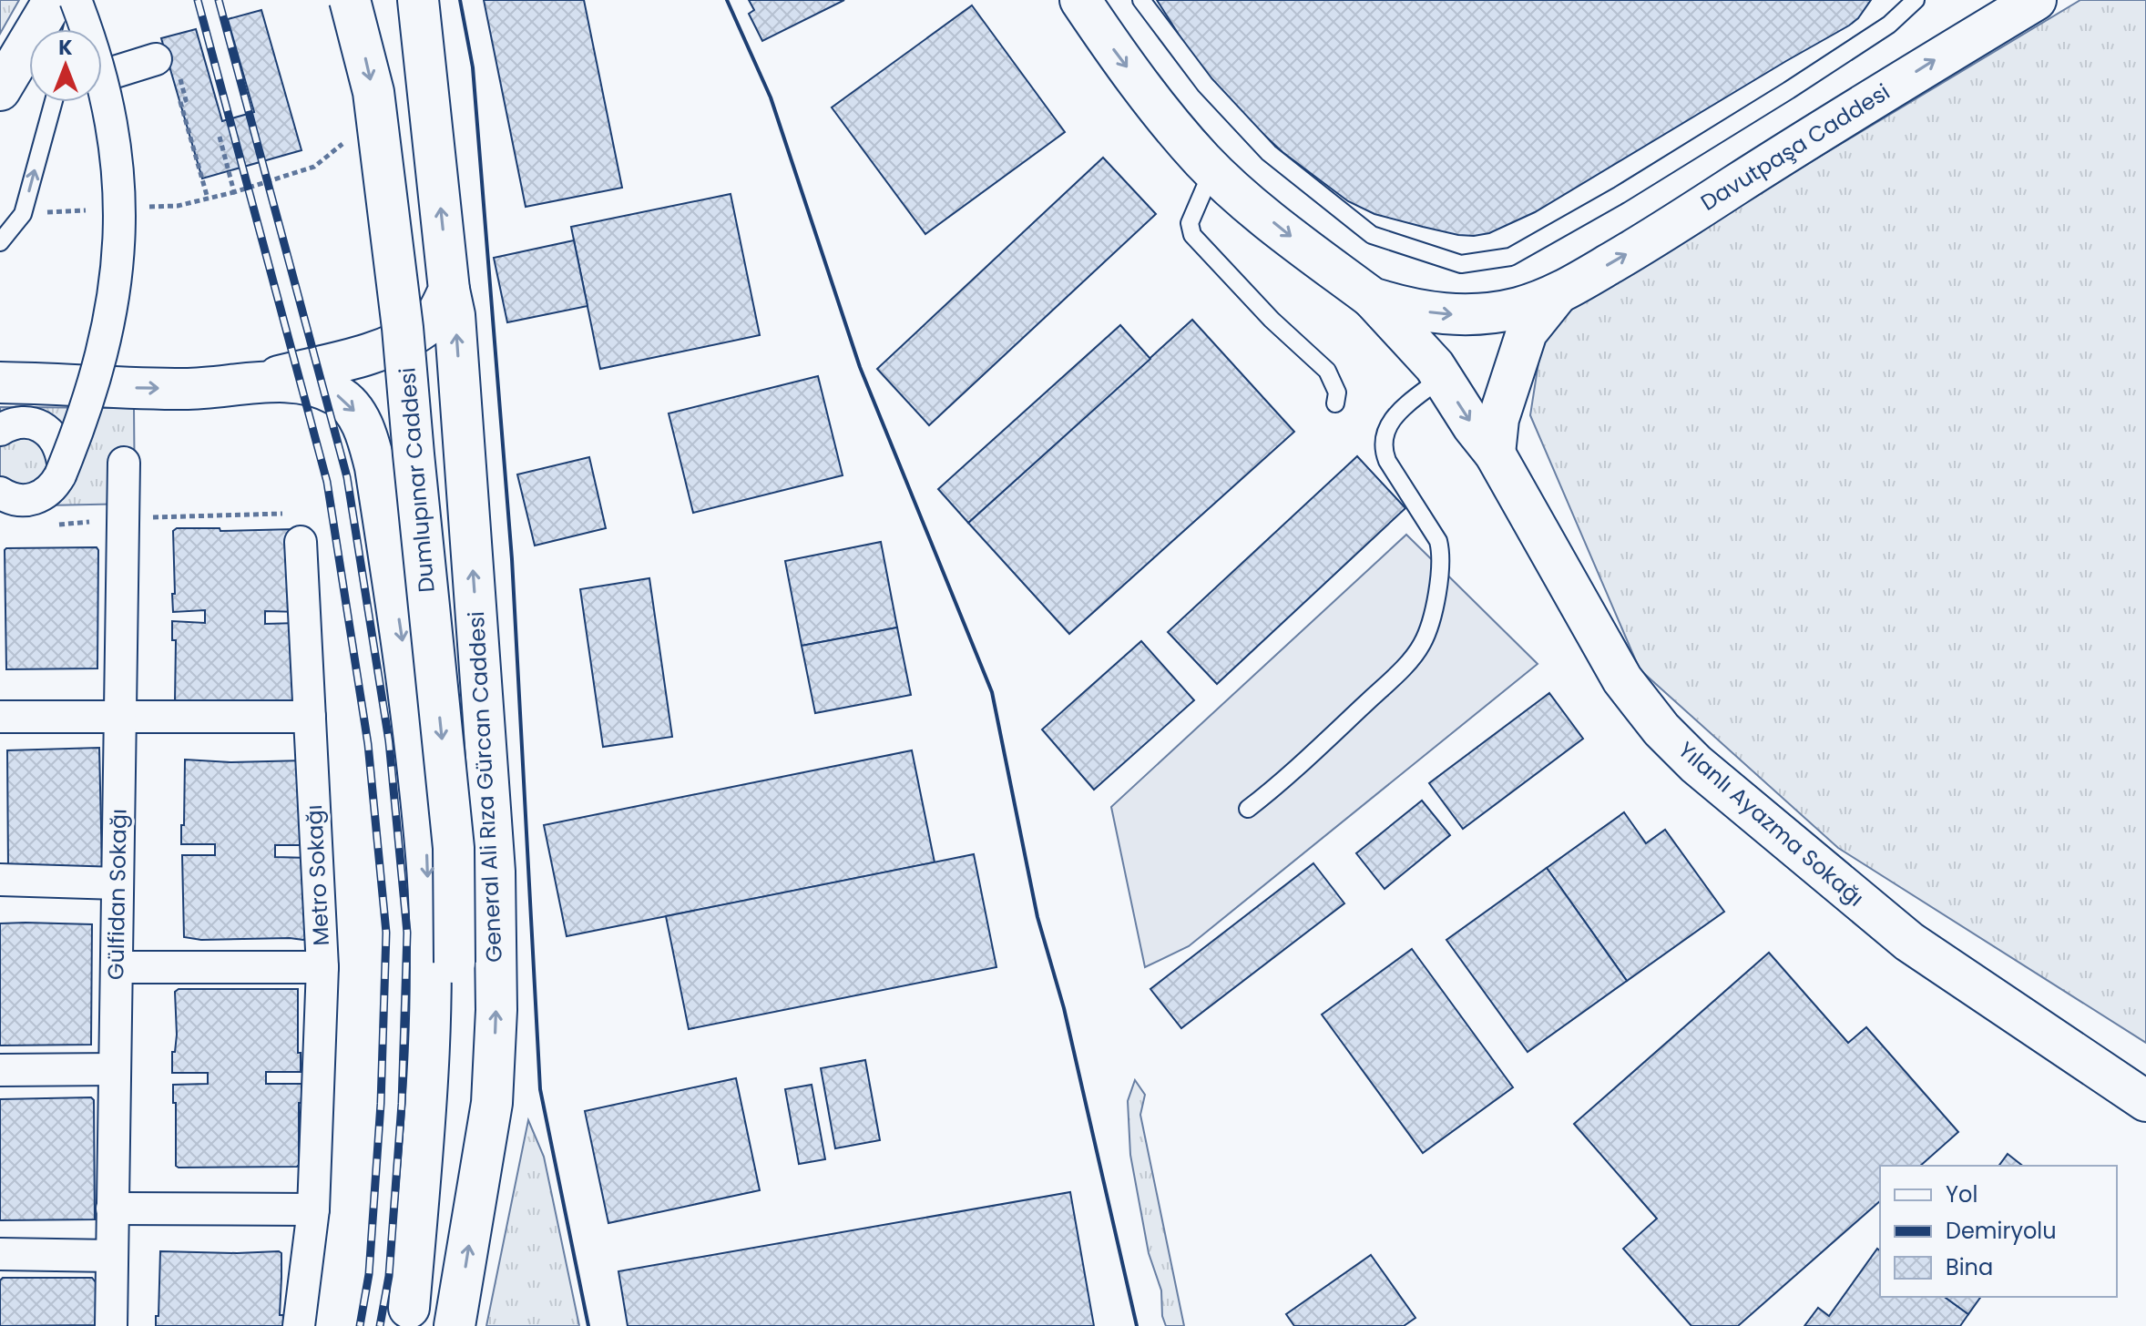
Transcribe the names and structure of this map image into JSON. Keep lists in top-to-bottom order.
{
  "streets": {
    "main road": [
      "Davutpaşa Caddesi",
      "Dumlupınar Caddesi",
      "General Ali Rıza Gürcan Caddesi",
      "Yılanlı Ayazma Sokağı"
    ],
    "street": ["Metro Sokağı", "Gülfidan Sokağı"]
  },
  "crossings": [
    ["Dumlupınar Caddesi", "General Ali Rıza Gürcan Caddesi"]
  ],
  "one_way": ["Davutpaşa Caddesi"],
  "legend": ["Yol", "Demiryolu", "Bina"],
  "north": "top"
}
